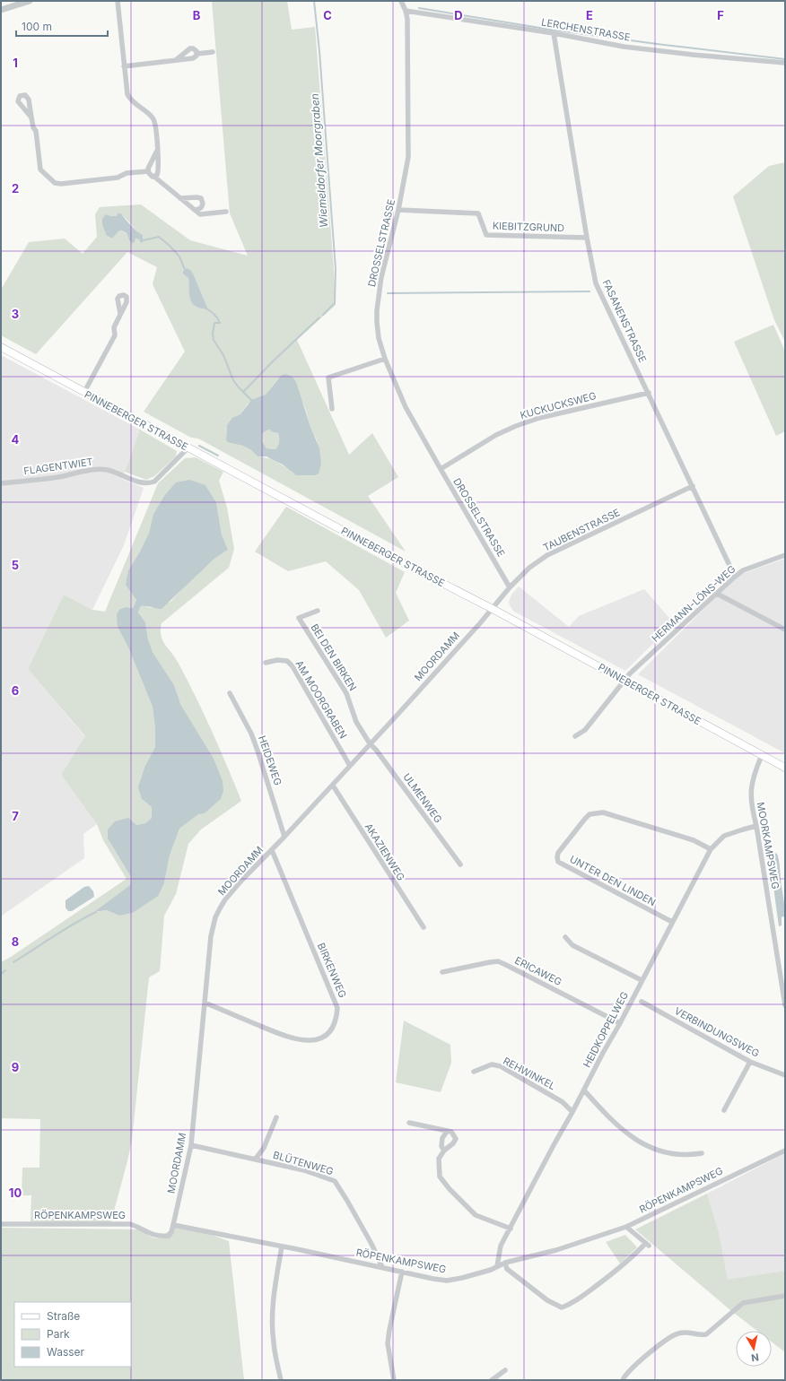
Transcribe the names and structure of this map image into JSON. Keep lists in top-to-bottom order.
{
  "streets": {
    "main road": ["PINNEBERGER STRASSE"],
    "street": [
      "LERCHENSTRASSE",
      "KIEBITZGRUND",
      "DROSSELSTRASSE",
      "FASANENSTRASSE",
      "KUCKUCKSWEG",
      "FLAGENTWIET",
      "TAUBENSTRASSE",
      "HERMANN-LÖNS-WEG",
      "MOORDAMM",
      "BEI DEN BIRKEN",
      "AM MOORGRABEN",
      "HEIDEWEG",
      "ULMENWEG",
      "MOORKAMPSWEG",
      "AKAZIENWEG",
      "UNTER DEN LINDEN",
      "BIRKENWEG",
      "ERICAWEG",
      "HEIDKOPPELWEG",
      "VERBINDUNGSWEG",
      "REHWINKEL",
      "BLÜTENWEG",
      "RÖPENKAMPSWEG"
    ]
  },
  "crossings": [
    ["LERCHENSTRASSE", "DROSSELSTRASSE"],
    ["LERCHENSTRASSE", "FASANENSTRASSE"],
    ["KIEBITZGRUND", "DROSSELSTRASSE"],
    ["KIEBITZGRUND", "FASANENSTRASSE"],
    ["DROSSELSTRASSE", "KUCKUCKSWEG"],
    ["DROSSELSTRASSE", "TAUBENSTRASSE"],
    ["FASANENSTRASSE", "KUCKUCKSWEG"],
    ["FASANENSTRASSE", "TAUBENSTRASSE"],
    ["FASANENSTRASSE", "HERMANN-LÖNS-WEG"],
    ["PINNEBERGER STRASSE", "FLAGENTWIET"],
    ["PINNEBERGER STRASSE", "TAUBENSTRASSE"],
    ["PINNEBERGER STRASSE", "HERMANN-LÖNS-WEG"],
    ["PINNEBERGER STRASSE", "MOORDAMM"],
    ["PINNEBERGER STRASSE", "MOORKAMPSWEG"],
    ["TAUBENSTRASSE", "MOORDAMM"],
    ["MOORDAMM", "BEI DEN BIRKEN"],
    ["MOORDAMM", "AM MOORGRABEN"],
    ["MOORDAMM", "HEIDEWEG"],
    ["MOORDAMM", "ULMENWEG"],
    ["MOORDAMM", "AKAZIENWEG"],
    ["MOORDAMM", "BIRKENWEG"],
    ["MOORDAMM", "BLÜTENWEG"],
    ["MOORDAMM", "RÖPENKAMPSWEG"],
    ["BEI DEN BIRKEN", "ULMENWEG"],
    ["MOORKAMPSWEG", "HEIDKOPPELWEG"],
    ["UNTER DEN LINDEN", "HEIDKOPPELWEG"],
    ["ERICAWEG", "HEIDKOPPELWEG"],
    ["HEIDKOPPELWEG", "REHWINKEL"],
    ["HEIDKOPPELWEG", "RÖPENKAMPSWEG"],
    ["BLÜTENWEG", "RÖPENKAMPSWEG"]
  ],
  "water": ["Wiemeldorfer Moorgraben"],
  "legend": ["Straße", "Park", "Wasser"],
  "scale_bar": "100 m",
  "north": "bottom",
  "grid": {
    "columns": [
      "B",
      "C",
      "D",
      "E",
      "F"
    ],
    "rows": [
      "1",
      "2",
      "3",
      "4",
      "5",
      "6",
      "7",
      "8",
      "9",
      "10"
    ]
  }
}
